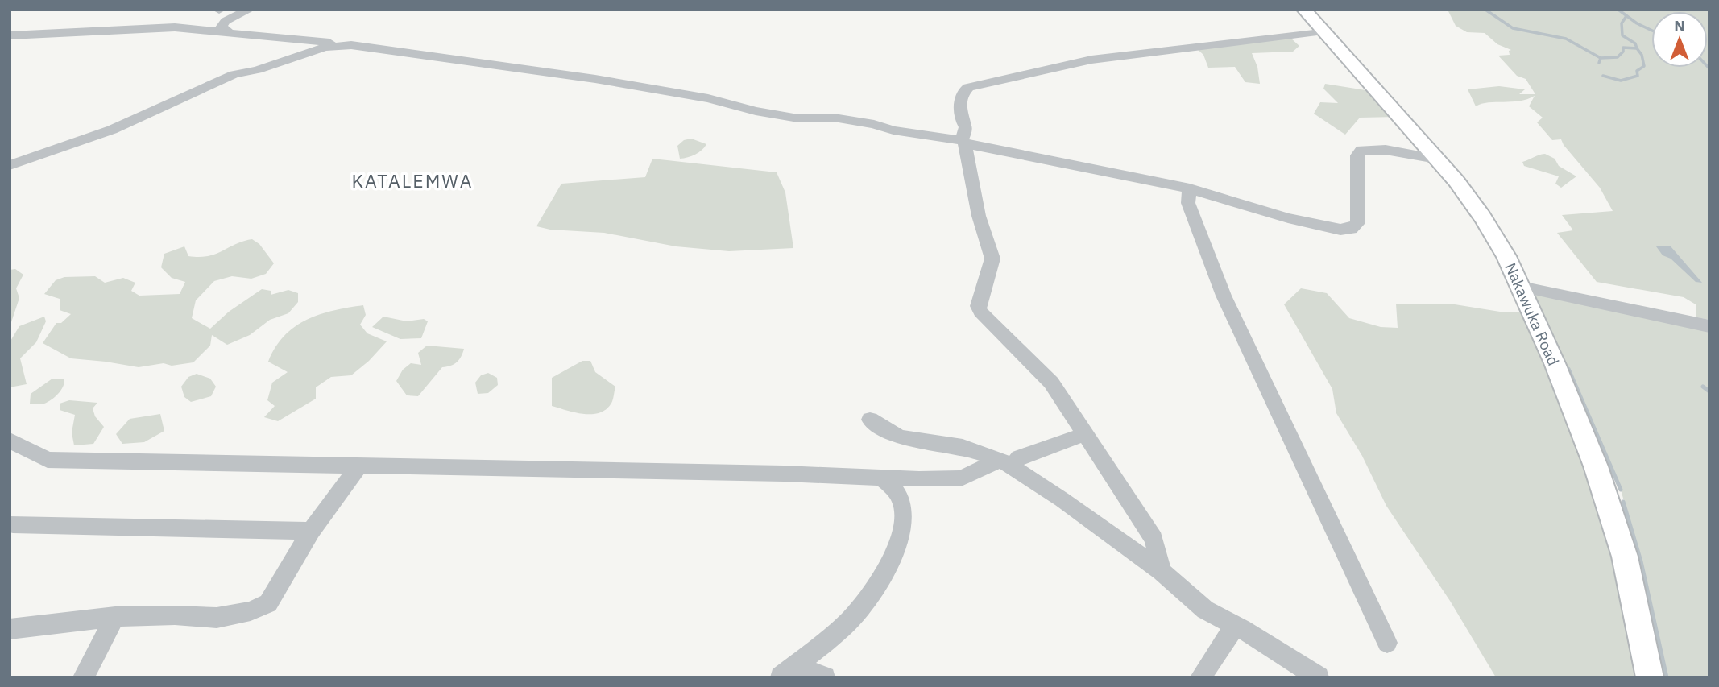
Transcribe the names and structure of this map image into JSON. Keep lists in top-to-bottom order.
{
  "streets": {
    "main road": ["Nakawuka Road"]
  },
  "districts": ["KATALEMWA"],
  "north": "top"
}
